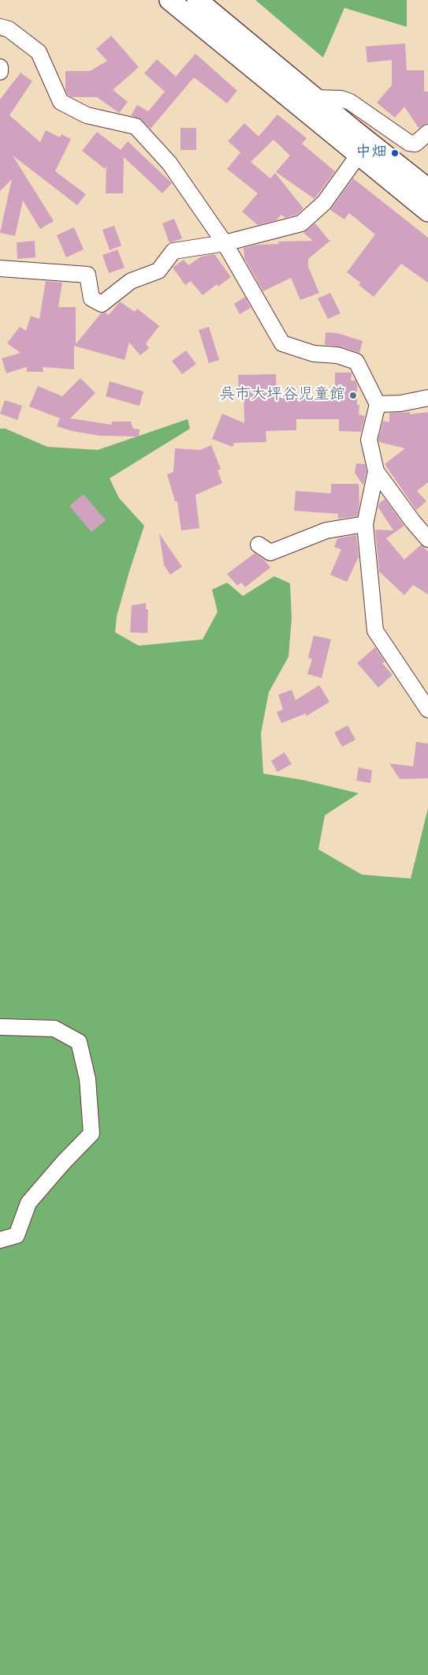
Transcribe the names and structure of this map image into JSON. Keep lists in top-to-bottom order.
{
  "places": ["中畑", "呉市大坪谷児童館"]
}
